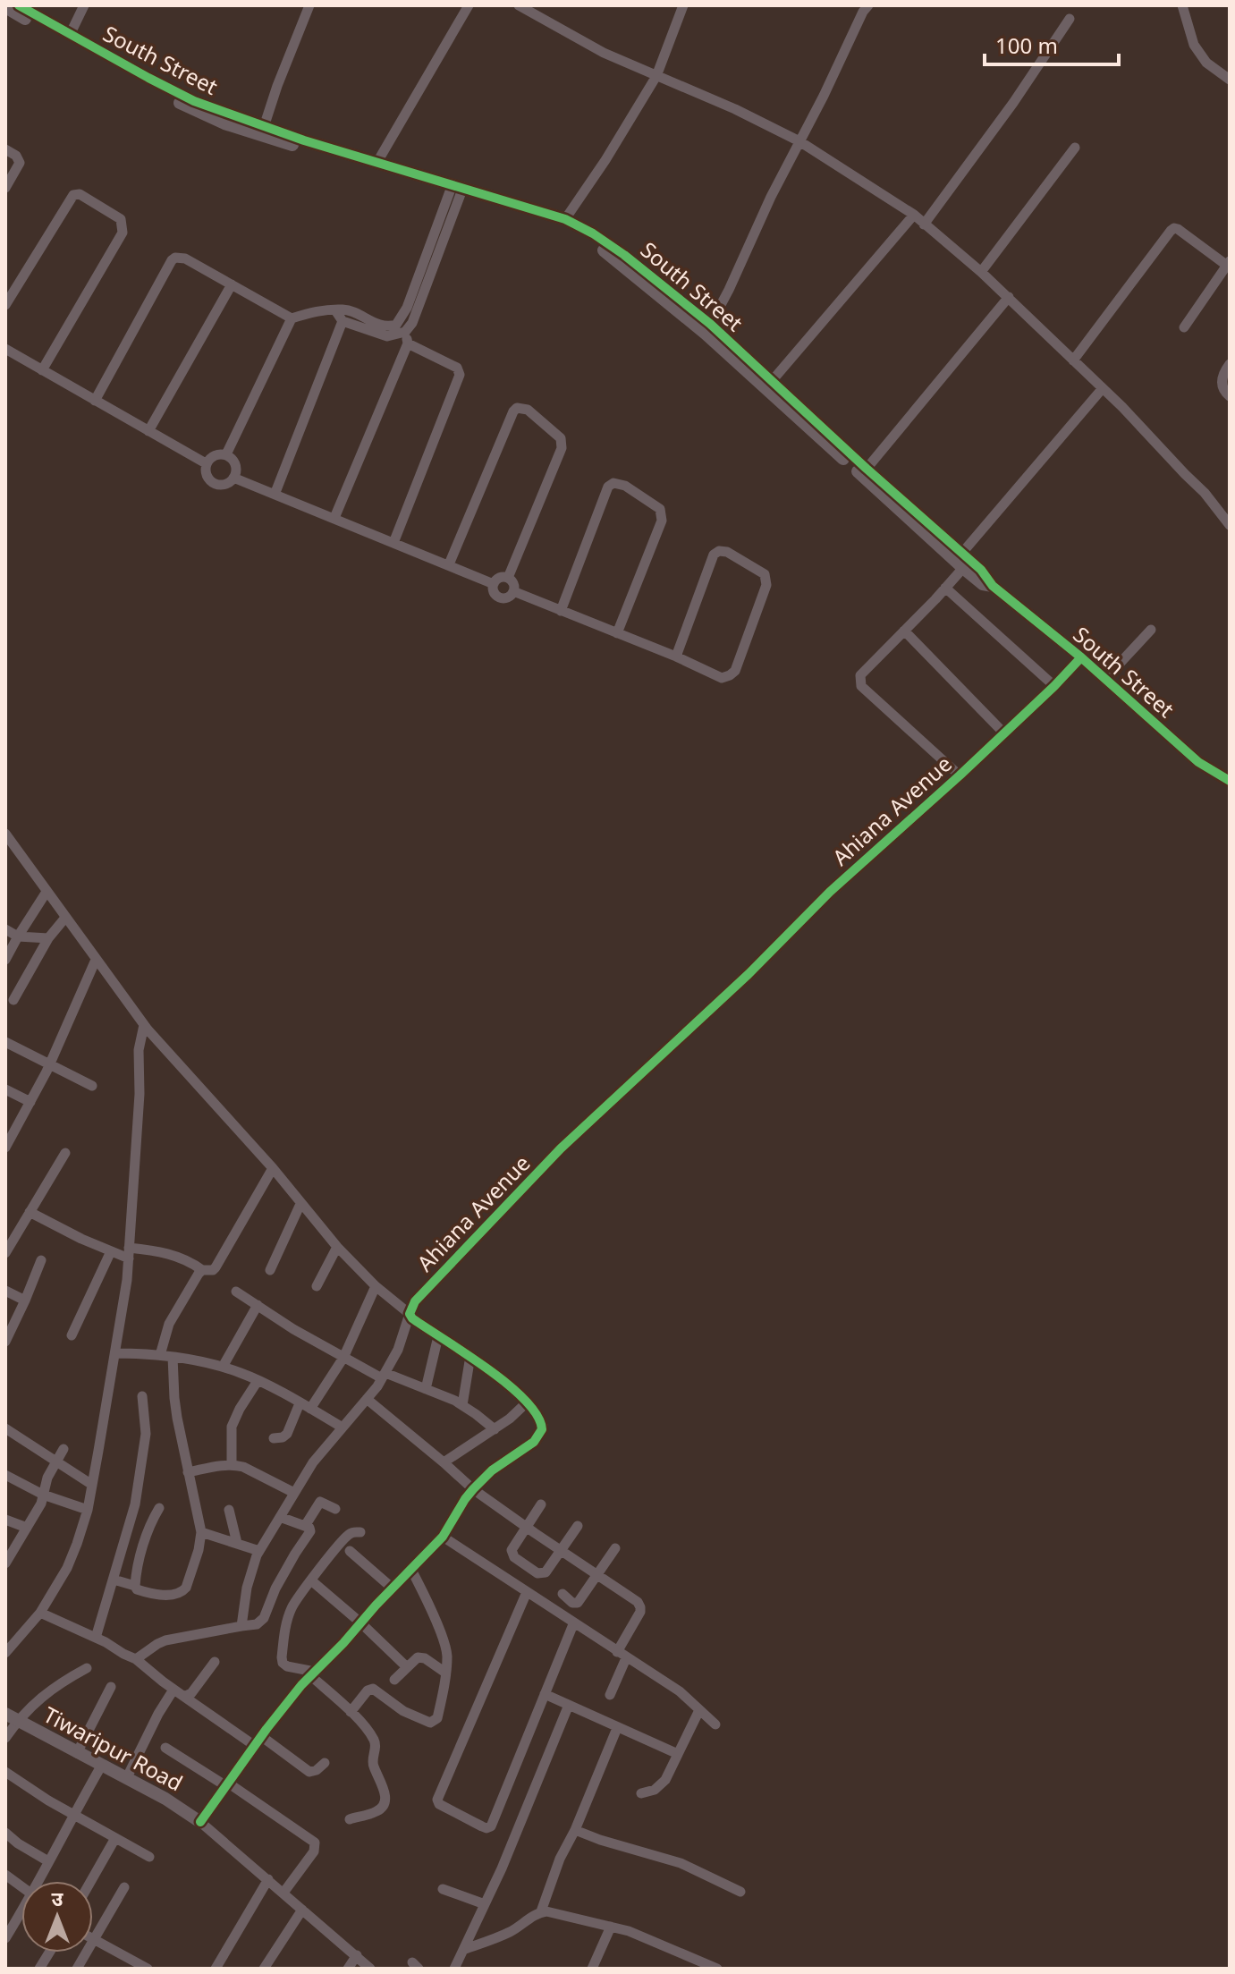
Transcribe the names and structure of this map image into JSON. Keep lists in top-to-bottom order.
{
  "streets": {
    "street": ["South Street", "Ahiana Avenue", "Tiwaripur Road"]
  },
  "crossings": [
    ["South Street", "Ahiana Avenue"]
  ],
  "scale_bar": "100 m",
  "north": "top"
}
